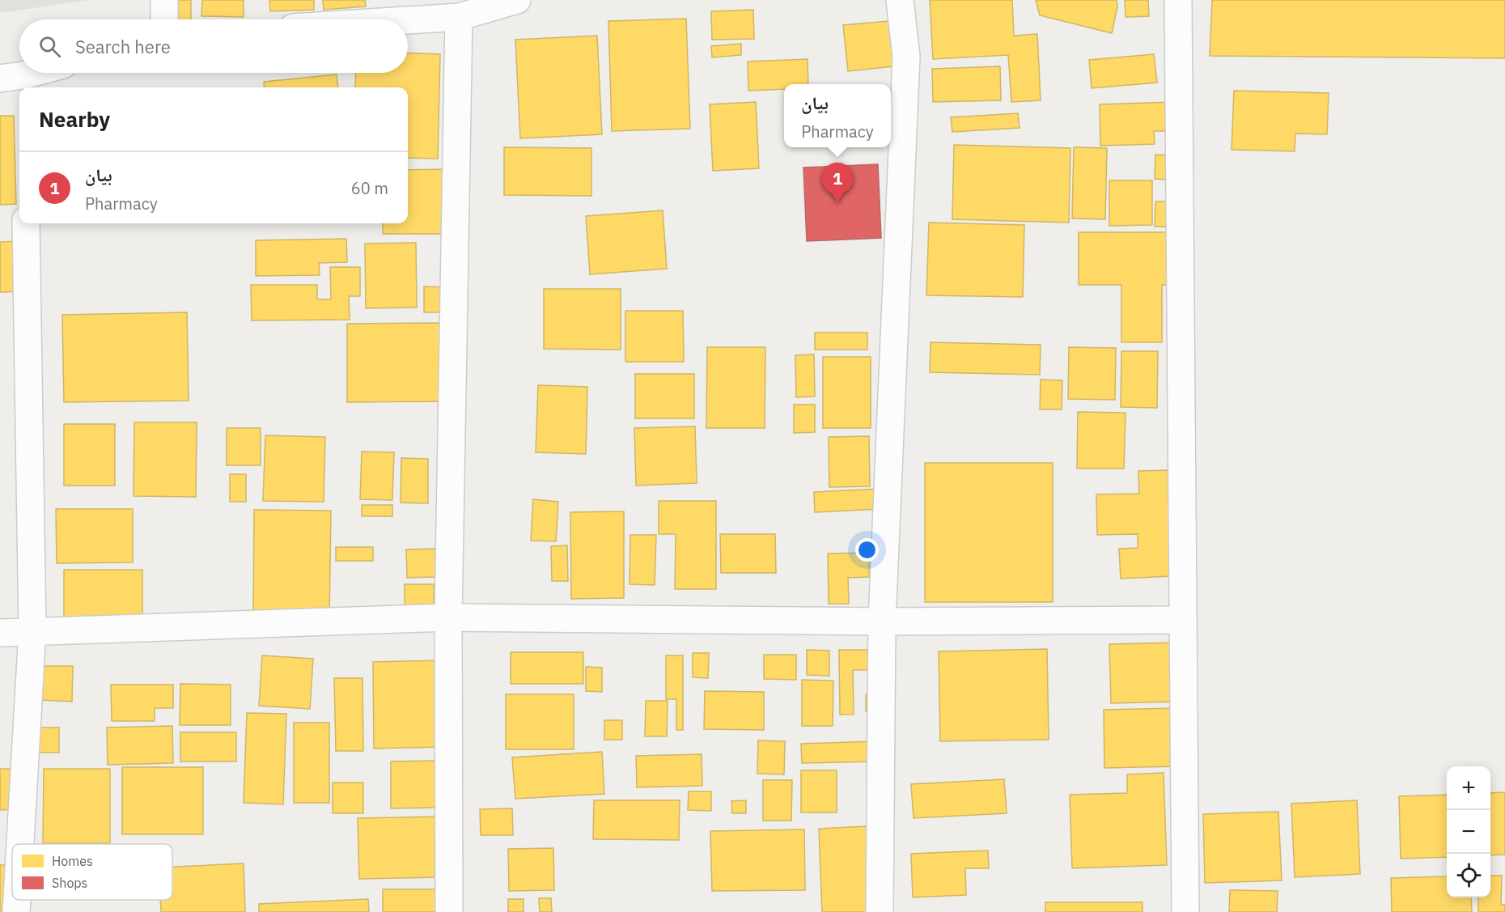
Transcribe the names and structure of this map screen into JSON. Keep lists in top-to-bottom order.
{
  "legend": ["Homes", "Shops"],
  "page": {
    "search": "Search here",
    "popup": ["بيان", "Pharmacy"],
    "heading": "Nearby",
    "list": [
      {
        "mark": "1",
        "name": "بيان",
        "note": "Pharmacy",
        "value": "60 m"
      }
    ],
    "pins": "1",
    "map_buttons": ["+", "−"]
  }
}
